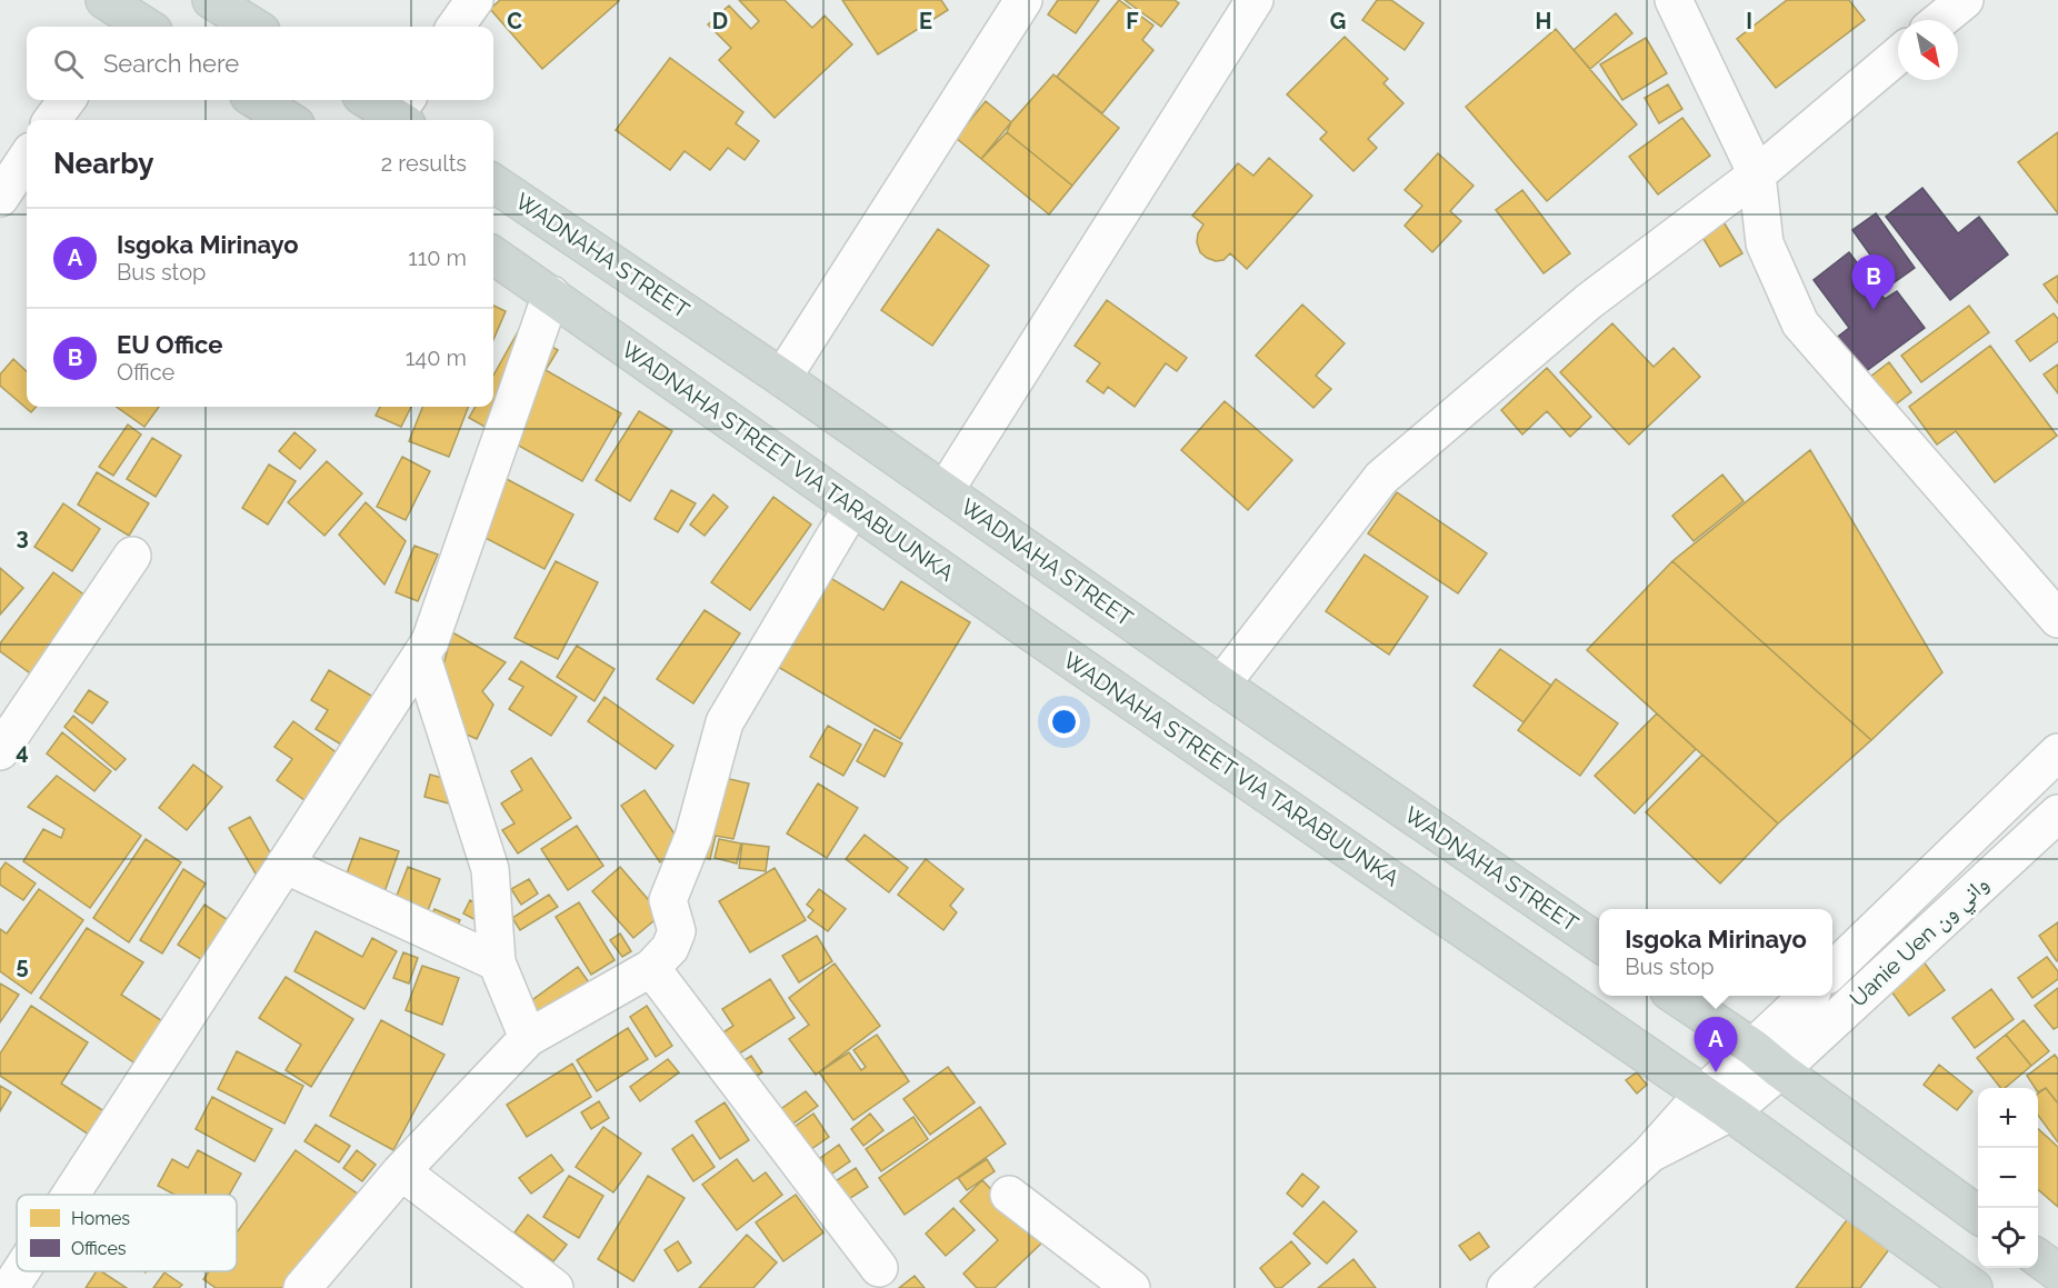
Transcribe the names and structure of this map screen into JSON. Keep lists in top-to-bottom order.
{
  "streets": {
    "main road": ["WADNAHA STREET", "WADNAHA STREET VIA TARABUUNKA"],
    "street": ["Uanie Uen واني ون"]
  },
  "legend": ["Homes", "Offices"],
  "north": "bottom right",
  "page": {
    "search": "Search here",
    "heading": ["Nearby", "2 results"],
    "list": [
      {
        "mark": "A",
        "name": "Isgoka Mirinayo",
        "note": "Bus stop",
        "value": "110 m"
      },
      {
        "mark": "B",
        "name": "EU Office",
        "note": "Office",
        "value": "140 m"
      }
    ],
    "pins": ["B", "A"],
    "popup": ["Isgoka Mirinayo", "Bus stop"],
    "map_buttons": ["+", "−"]
  },
  "grid": {
    "columns": [
      "C",
      "D",
      "E",
      "F",
      "G",
      "H",
      "I"
    ],
    "rows": ["3", "4", "5"]
  }
}
